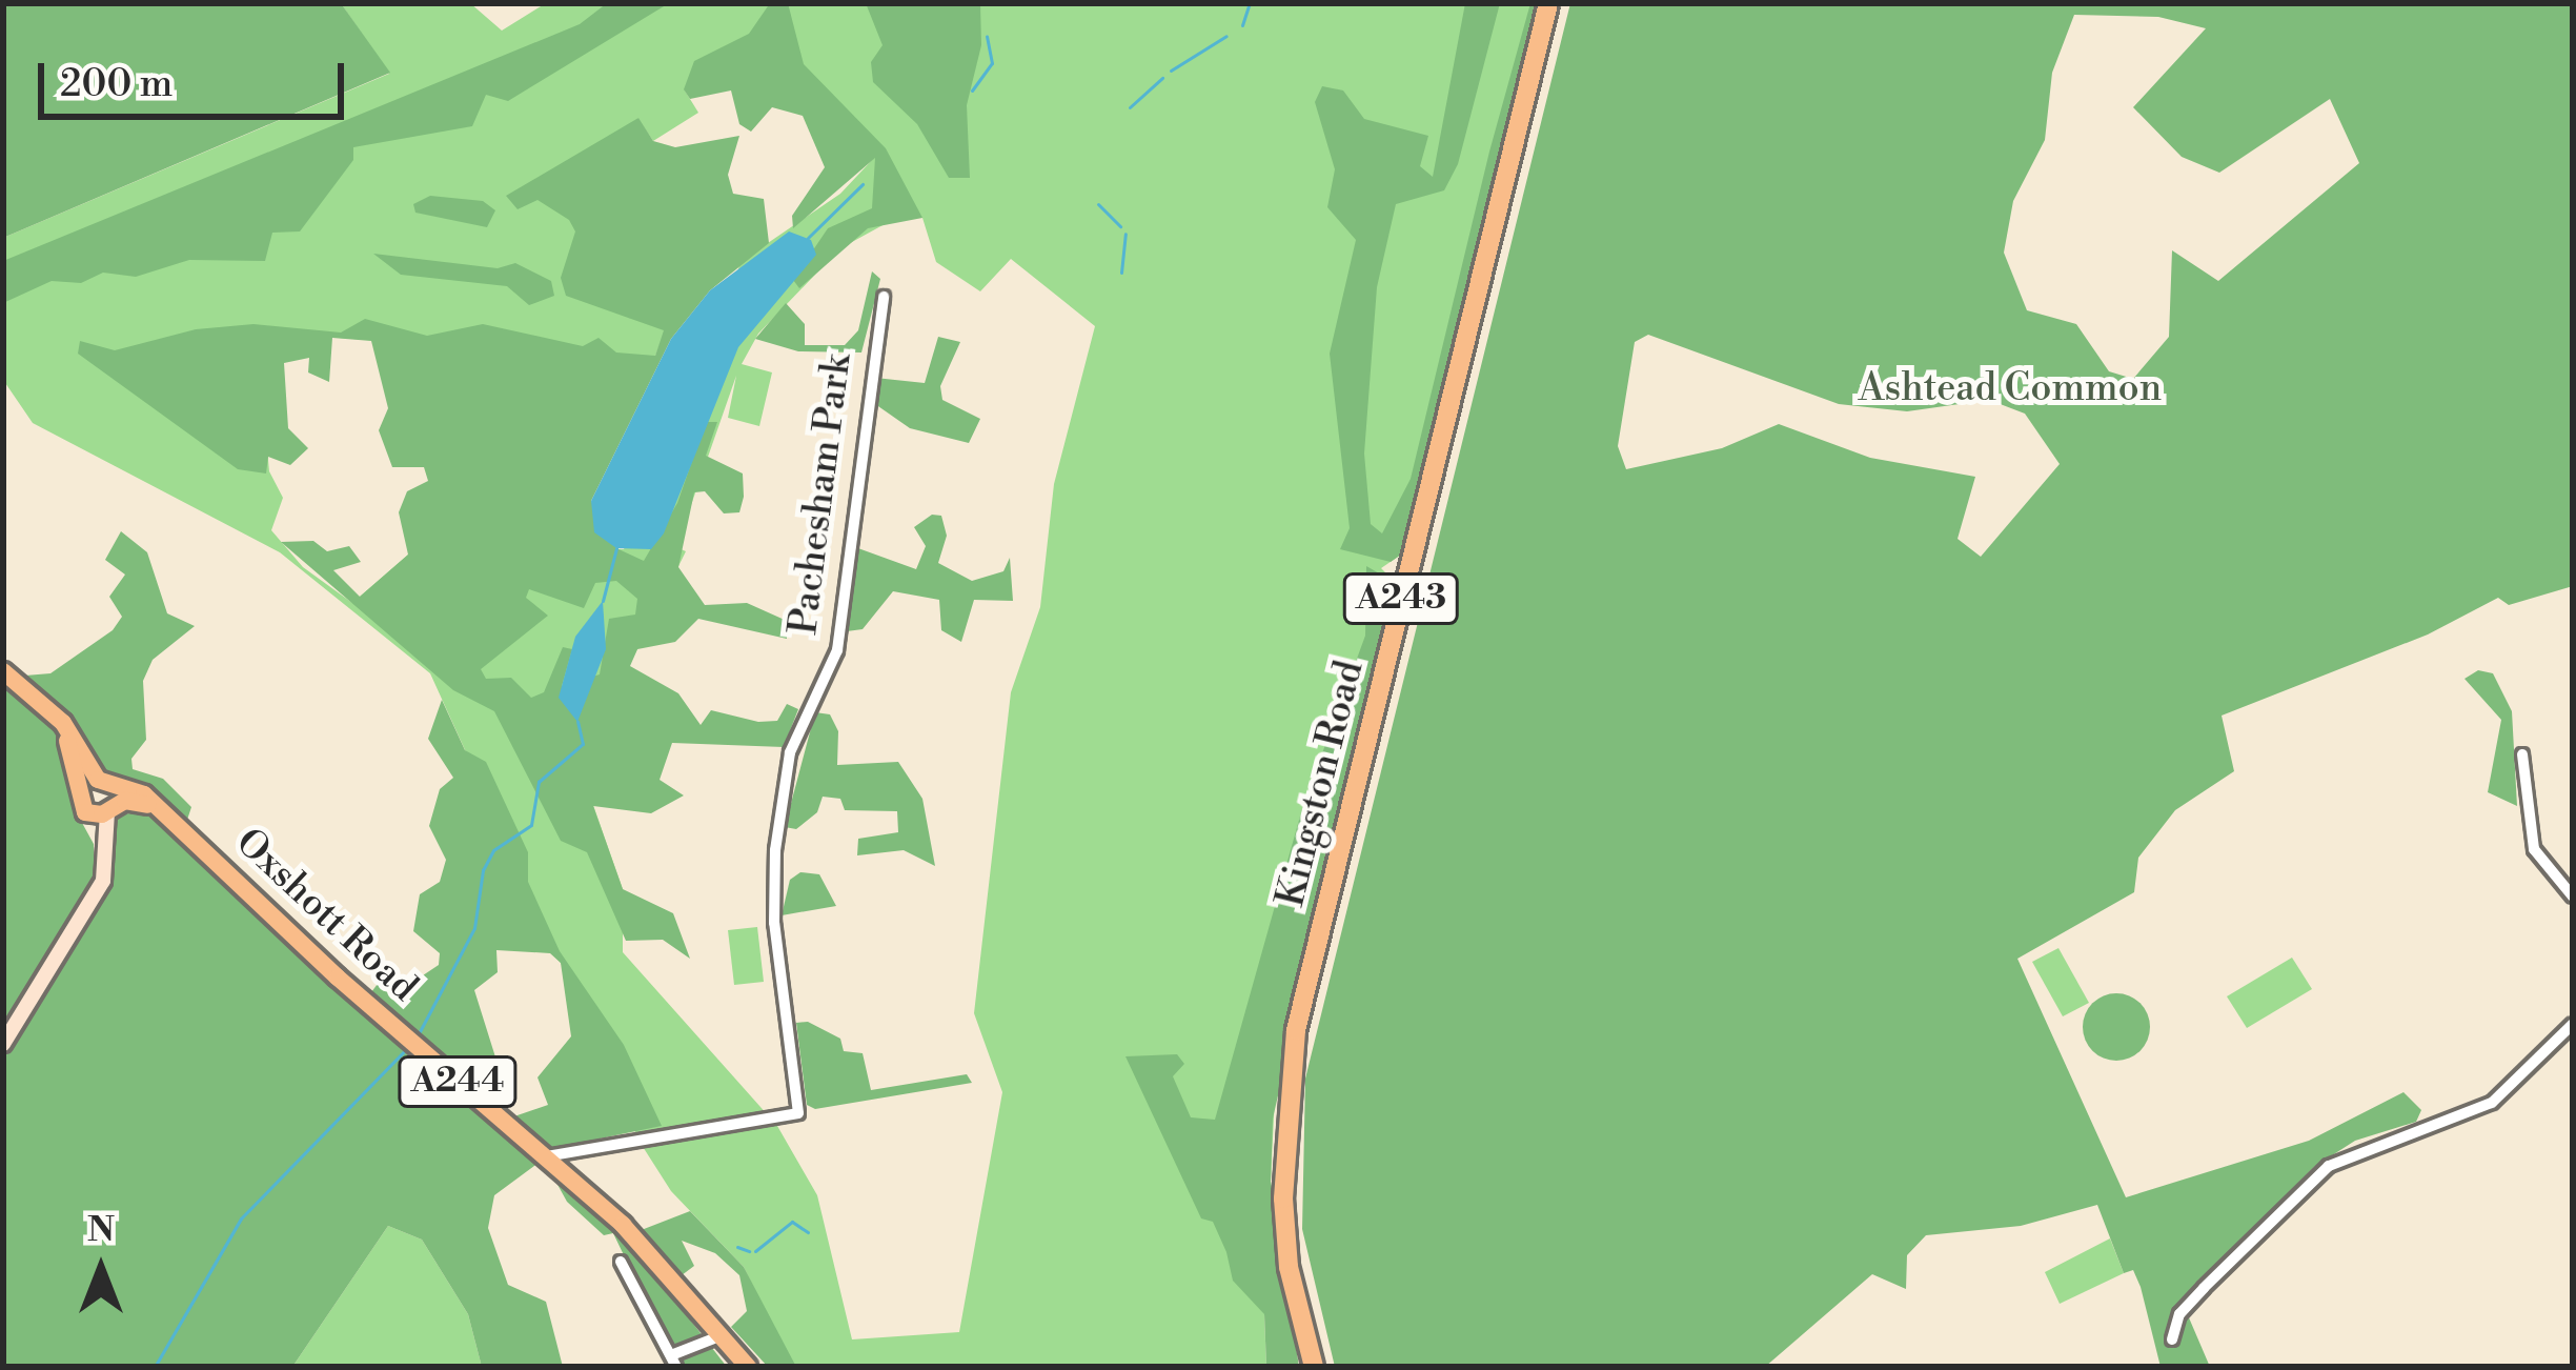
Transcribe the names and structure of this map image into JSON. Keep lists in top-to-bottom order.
{
  "streets": {
    "highway": ["A243", "Kingston Road"],
    "main road": ["Oxshott Road", "A244"],
    "street": ["Pachesham Park"]
  },
  "crossings": [
    ["Pachesham Park", "Oxshott Road"]
  ],
  "parks": ["Ashtead Common"],
  "scale_bar": "200 m",
  "north": "top"
}
